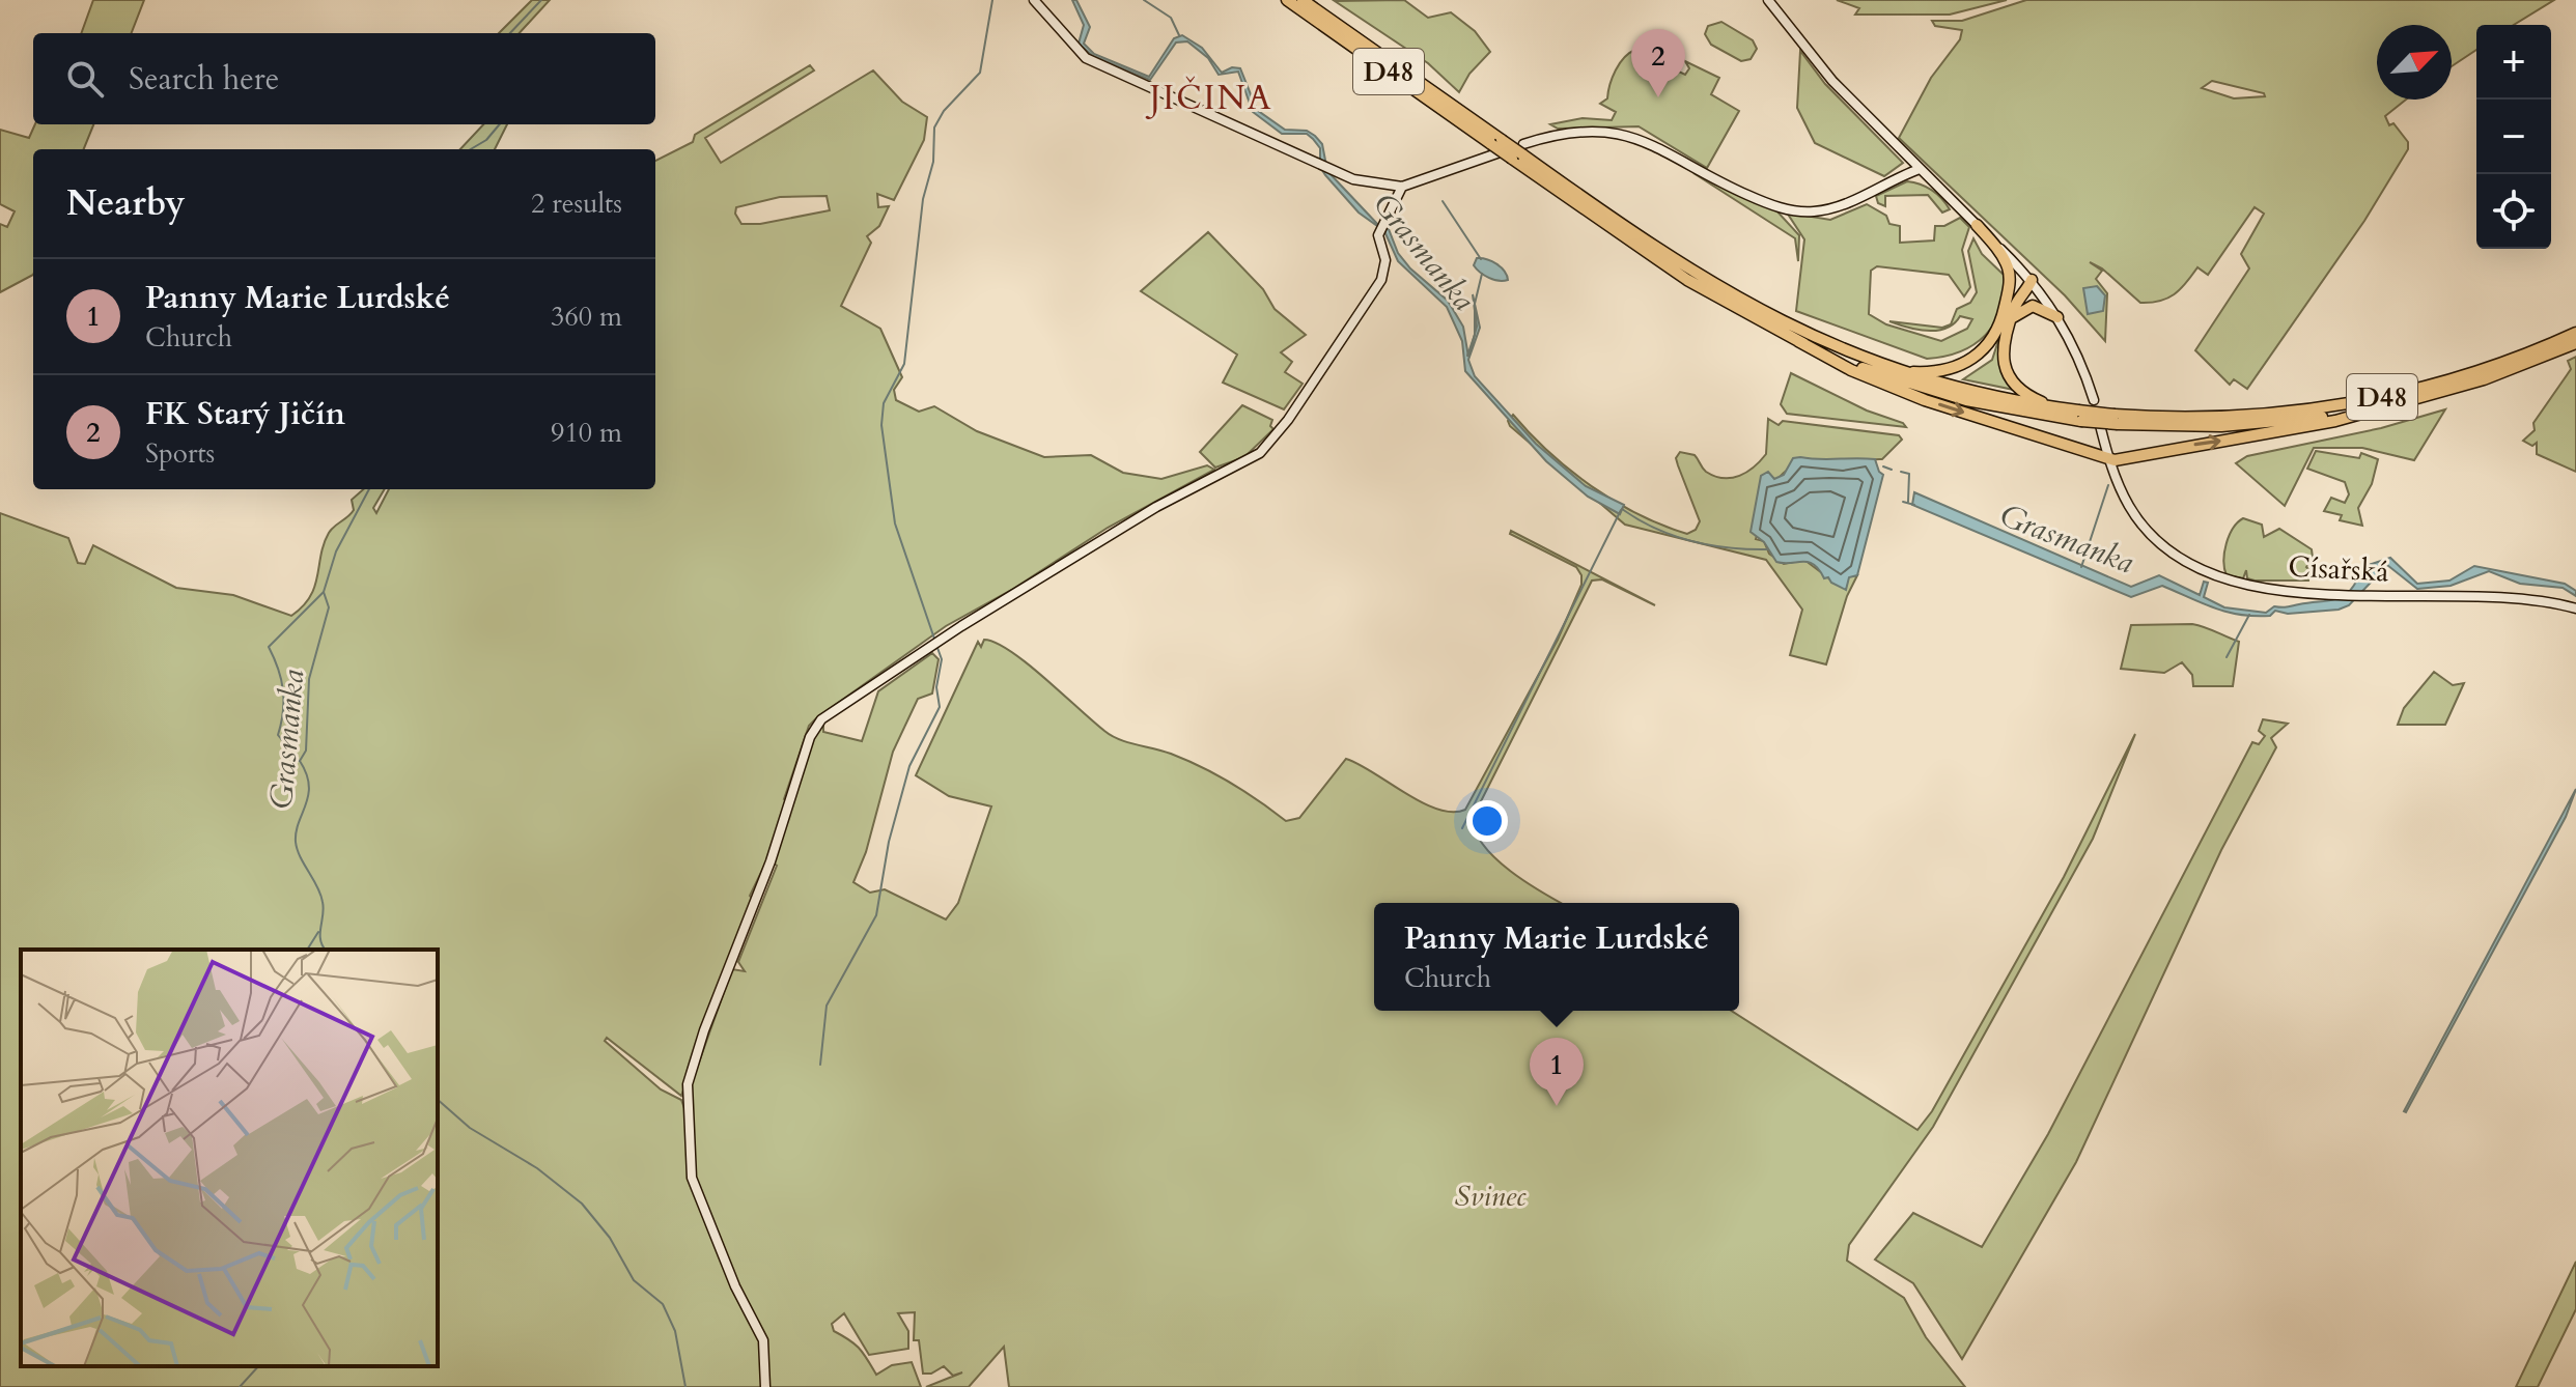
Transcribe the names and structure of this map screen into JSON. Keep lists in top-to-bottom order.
{
  "streets": {
    "highway": ["D48"],
    "street": ["Císařská"]
  },
  "districts": ["JIČINA"],
  "water": ["Grasmanka"],
  "parks": ["Svinec"],
  "north": "top right",
  "page": {
    "map_buttons": ["+", "−"],
    "pins": ["2", "1"],
    "search": "Search here",
    "heading": ["Nearby", "2 results"],
    "list": [
      {
        "mark": "1",
        "name": "Panny Marie Lurdské",
        "note": "Church",
        "value": "360 m"
      },
      {
        "mark": "2",
        "name": "FK Starý Jičín",
        "note": "Sports",
        "value": "910 m"
      }
    ],
    "popup": ["Panny Marie Lurdské", "Church"]
  }
}
